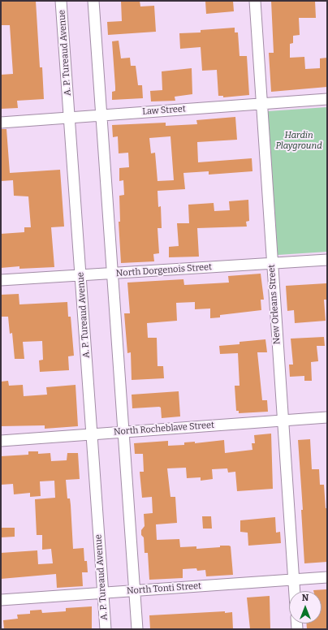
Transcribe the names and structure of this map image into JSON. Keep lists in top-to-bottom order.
{
  "streets": {
    "street": [
      "A. P. Tureaud Avenue",
      "Law Street",
      "North Dorgenois Street",
      "New Orleans Street",
      "North Rocheblave Street",
      "North Tonti Street"
    ]
  },
  "crossings": [
    ["A. P. Tureaud Avenue", "Law Street"],
    ["A. P. Tureaud Avenue", "North Dorgenois Street"],
    ["A. P. Tureaud Avenue", "North Rocheblave Street"],
    ["A. P. Tureaud Avenue", "North Tonti Street"],
    ["Law Street", "New Orleans Street"],
    ["North Dorgenois Street", "New Orleans Street"],
    ["New Orleans Street", "North Rocheblave Street"],
    ["New Orleans Street", "North Tonti Street"]
  ],
  "parks": ["Hardin Playground"],
  "north": "top"
}
